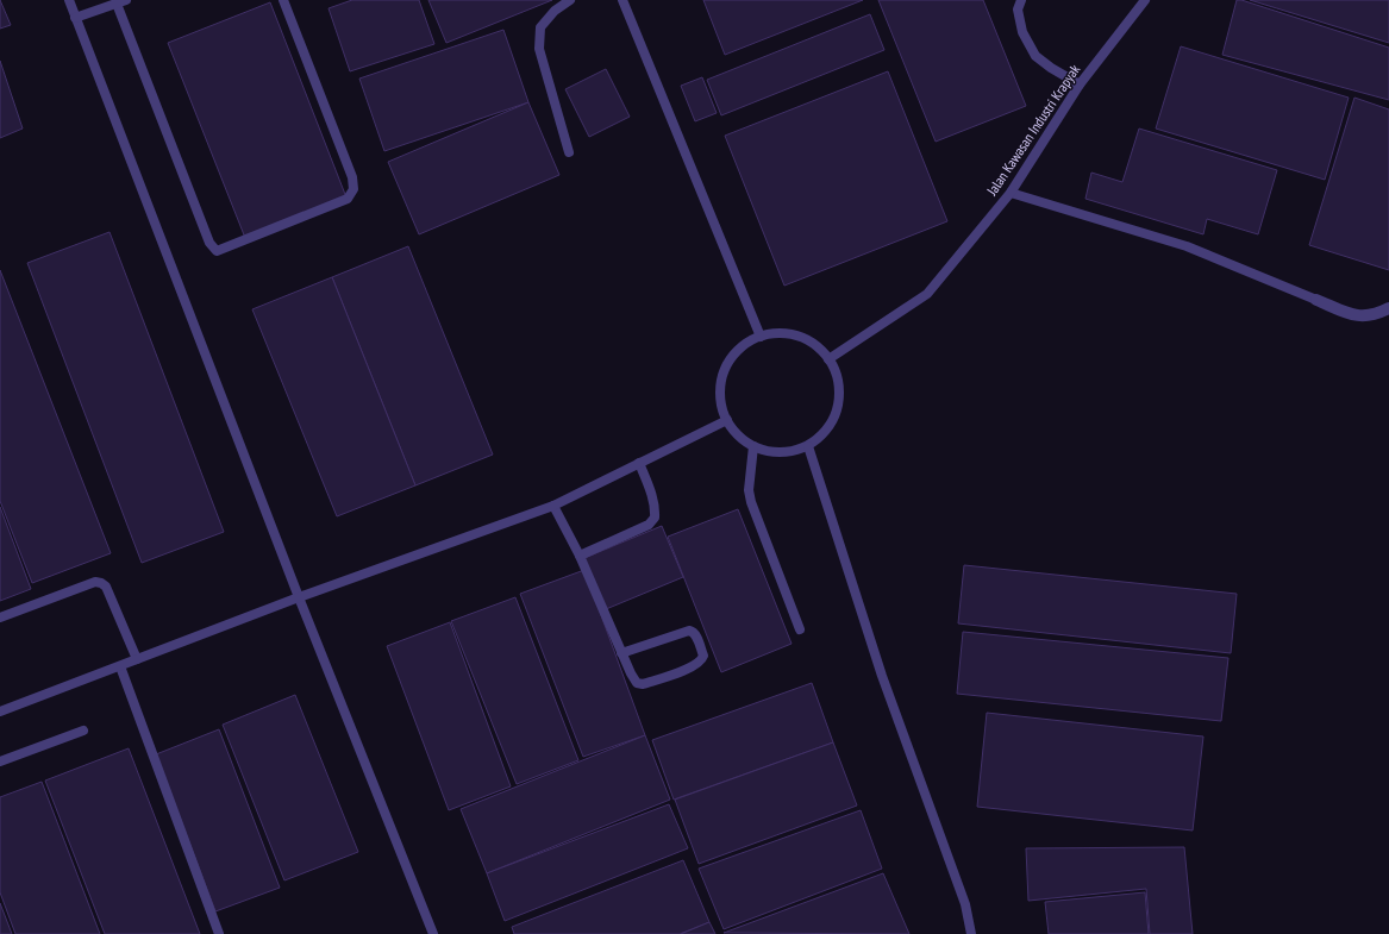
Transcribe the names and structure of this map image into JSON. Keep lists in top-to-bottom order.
{
  "streets": {
    "lane": ["Jalan Kawasan Industri Krapyak"]
  }
}
